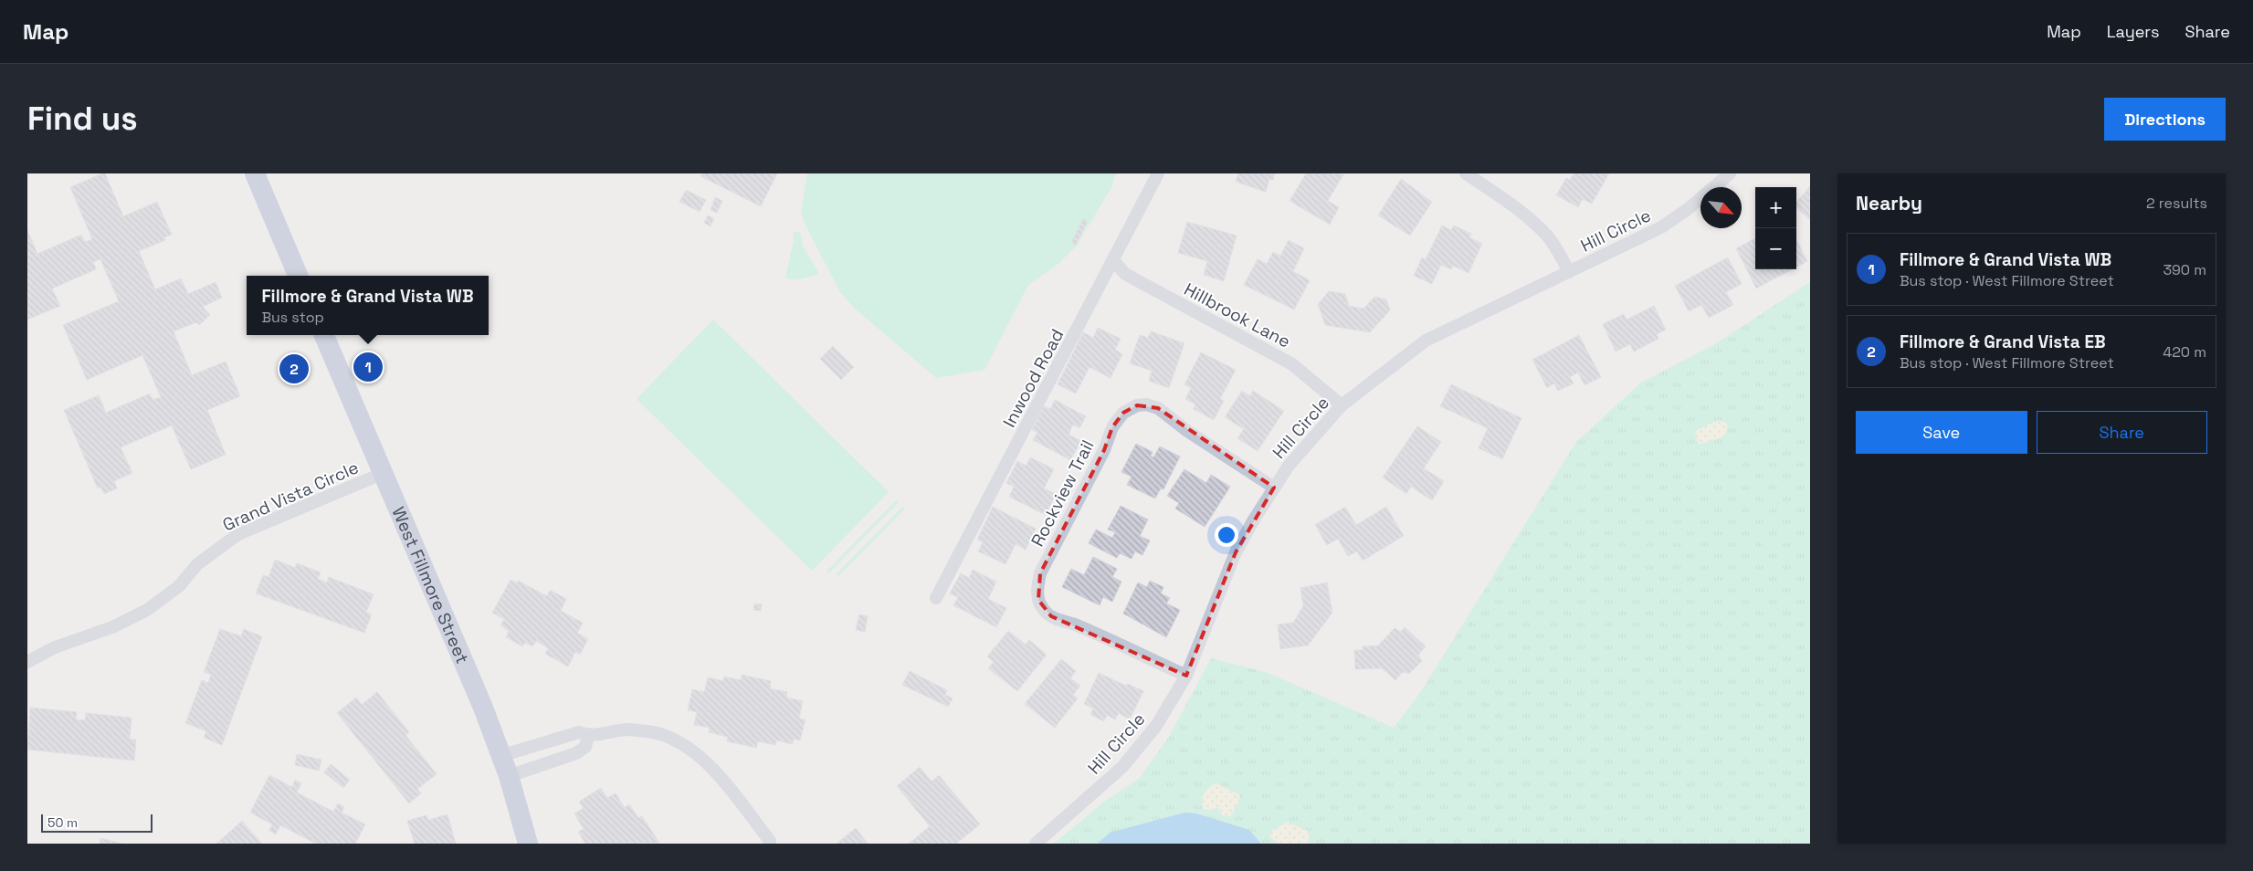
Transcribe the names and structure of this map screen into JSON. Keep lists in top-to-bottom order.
{
  "streets": {
    "main road": ["West Fillmore Street"],
    "street": [
      "Hill Circle",
      "Hillbrook Lane",
      "Inwood Road",
      "Rockview Trail",
      "Grand Vista Circle"
    ]
  },
  "crossings": [
    ["Hill Circle", "Hillbrook Lane"],
    ["Hill Circle", "Rockview Trail"],
    ["Hillbrook Lane", "Inwood Road"],
    ["Grand Vista Circle", "West Fillmore Street"]
  ],
  "scale_bar": "50 m",
  "north": "bottom right",
  "page": {
    "header": "Map",
    "nav": ["Map", "Layers", "Share"],
    "buttons": [
      "Directions",
      ["Save", "Share"]
    ],
    "title": "Find us",
    "heading": ["Nearby", "2 results"],
    "map_buttons": ["+", "−"],
    "list": [
      {
        "mark": "1",
        "name": "Fillmore & Grand Vista WB",
        "note": "Bus stop · West Fillmore Street",
        "value": "390 m"
      },
      {
        "mark": "2",
        "name": "Fillmore & Grand Vista EB",
        "note": "Bus stop · West Fillmore Street",
        "value": "420 m"
      }
    ],
    "popup": ["Fillmore & Grand Vista WB", "Bus stop"],
    "pins": ["1", "2"],
    "scale": "50 m"
  }
}
